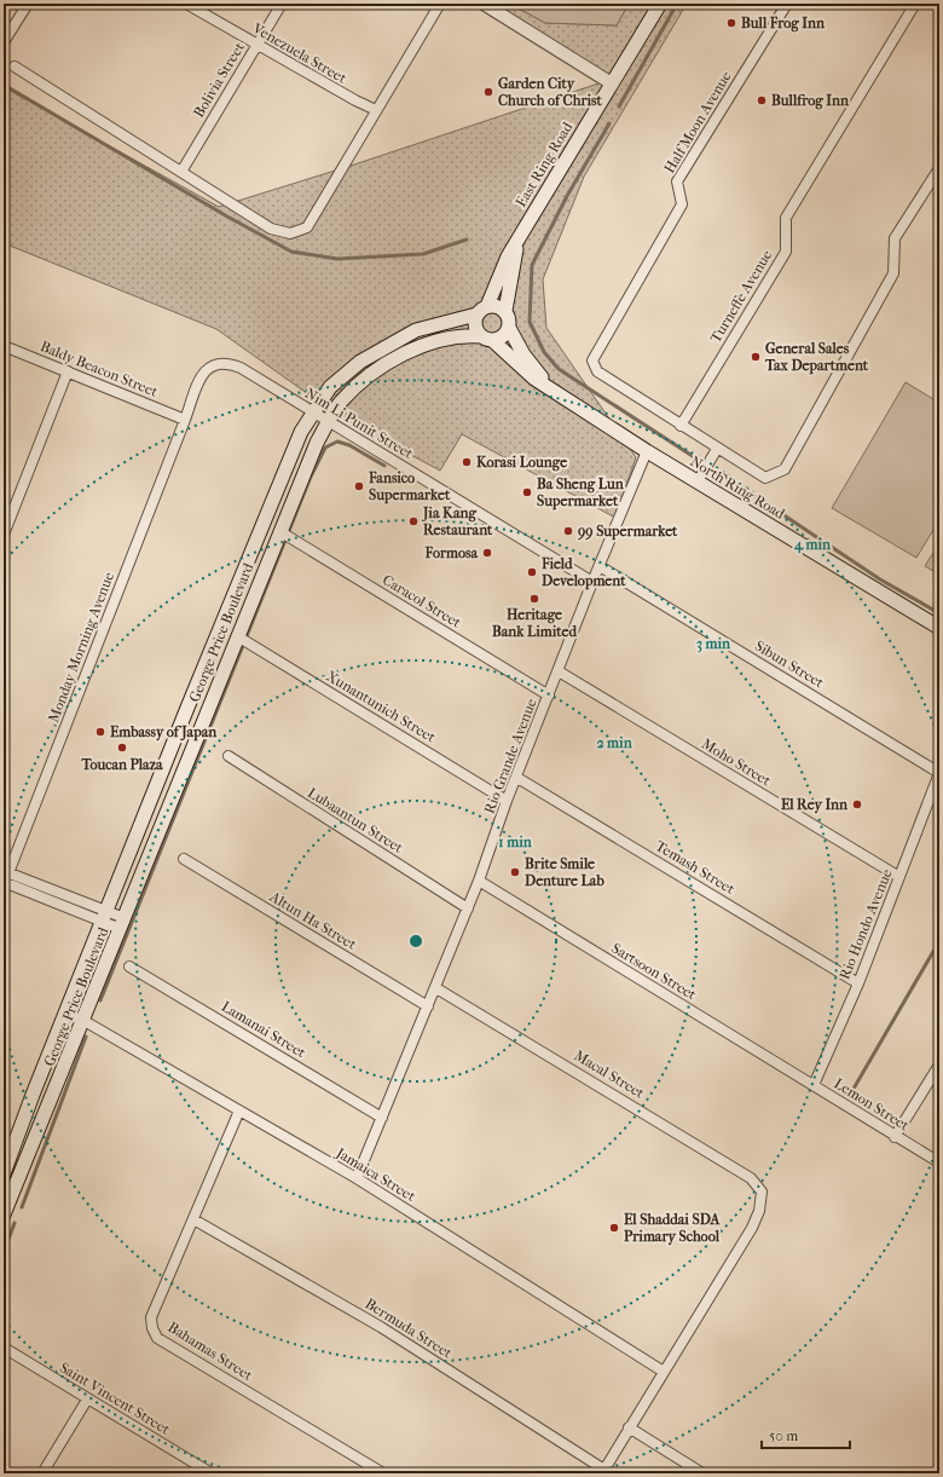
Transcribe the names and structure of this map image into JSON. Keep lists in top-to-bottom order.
{
  "streets": {
    "main road": ["East Ring Road", "North Ring Road", "George Price Boulevard"],
    "street": [
      "Venezuela Street",
      "Bolivia Street",
      "HalfMoon Avenue",
      "Turneffe Avenue",
      "Baldy Beacon Street",
      "Nim Li Punit Street",
      "Caracol Street",
      "Monday Morning Avenue",
      "Sibun Street",
      "Xunantunich Street",
      "Rio Grande Avenue",
      "Moho Street",
      "Lubaantun Street",
      "Temash Street",
      "Altun Ha Street",
      "Rio Hondo Avenue",
      "Sartsoon Street",
      "Lamanai Street",
      "Macal Street",
      "Lemon Street",
      "Jamaica Street",
      "Bermuda Street",
      "Bahamas Street",
      "Saint Vincent Street"
    ]
  },
  "crossings": [
    ["Venezuela Street", "Bolivia Street"],
    ["HalfMoon Avenue", "Turneffe Avenue"],
    ["Baldy Beacon Street", "Nim Li Punit Street"],
    ["Baldy Beacon Street", "Monday Morning Avenue"],
    ["Nim Li Punit Street", "George Price Boulevard"],
    ["Nim Li Punit Street", "Monday Morning Avenue"],
    ["Nim Li Punit Street", "Rio Grande Avenue"],
    ["North Ring Road", "George Price Boulevard"],
    ["North Ring Road", "Rio Grande Avenue"],
    ["Caracol Street", "George Price Boulevard"],
    ["Caracol Street", "Rio Grande Avenue"],
    ["George Price Boulevard", "Jamaica Street"],
    ["Sibun Street", "Rio Grande Avenue"],
    ["Sibun Street", "Rio Hondo Avenue"],
    ["Xunantunich Street", "Rio Grande Avenue"],
    ["Rio Grande Avenue", "Moho Street"],
    ["Rio Grande Avenue", "Lubaantun Street"],
    ["Rio Grande Avenue", "Temash Street"],
    ["Rio Grande Avenue", "Altun Ha Street"],
    ["Rio Grande Avenue", "Sartsoon Street"],
    ["Rio Grande Avenue", "Lamanai Street"],
    ["Rio Grande Avenue", "Macal Street"],
    ["Rio Grande Avenue", "Jamaica Street"],
    ["Moho Street", "Rio Hondo Avenue"],
    ["Temash Street", "Rio Hondo Avenue"],
    ["Rio Hondo Avenue", "Sartsoon Street"],
    ["Rio Hondo Avenue", "Lemon Street"],
    ["Sartsoon Street", "Lemon Street"],
    ["Macal Street", "Jamaica Street"],
    ["Jamaica Street", "Bahamas Street"],
    ["Bermuda Street", "Bahamas Street"]
  ],
  "places": [
    "Bull Frog Inn",
    "Garden City Church of Christ",
    "Bullfrog Inn",
    "General Sales Tax Department",
    "Korasi Lounge",
    "Fansico Supermarket",
    "Ba Sheng Lun Supermarket",
    "Jia Kang Restaurant",
    "99 Supermarket",
    "Formosa",
    "Field Development",
    "Heritage Bank Limited",
    "Embassy of Japan",
    "Toucan Plaza",
    "El Rey Inn",
    "Brite Smile Denture Lab",
    "El Shaddai SDA Primary School"
  ],
  "scale_bar": "50 m",
  "rings": [
    "4 min",
    "3 min",
    "2 min",
    "1 min"
  ]
}
